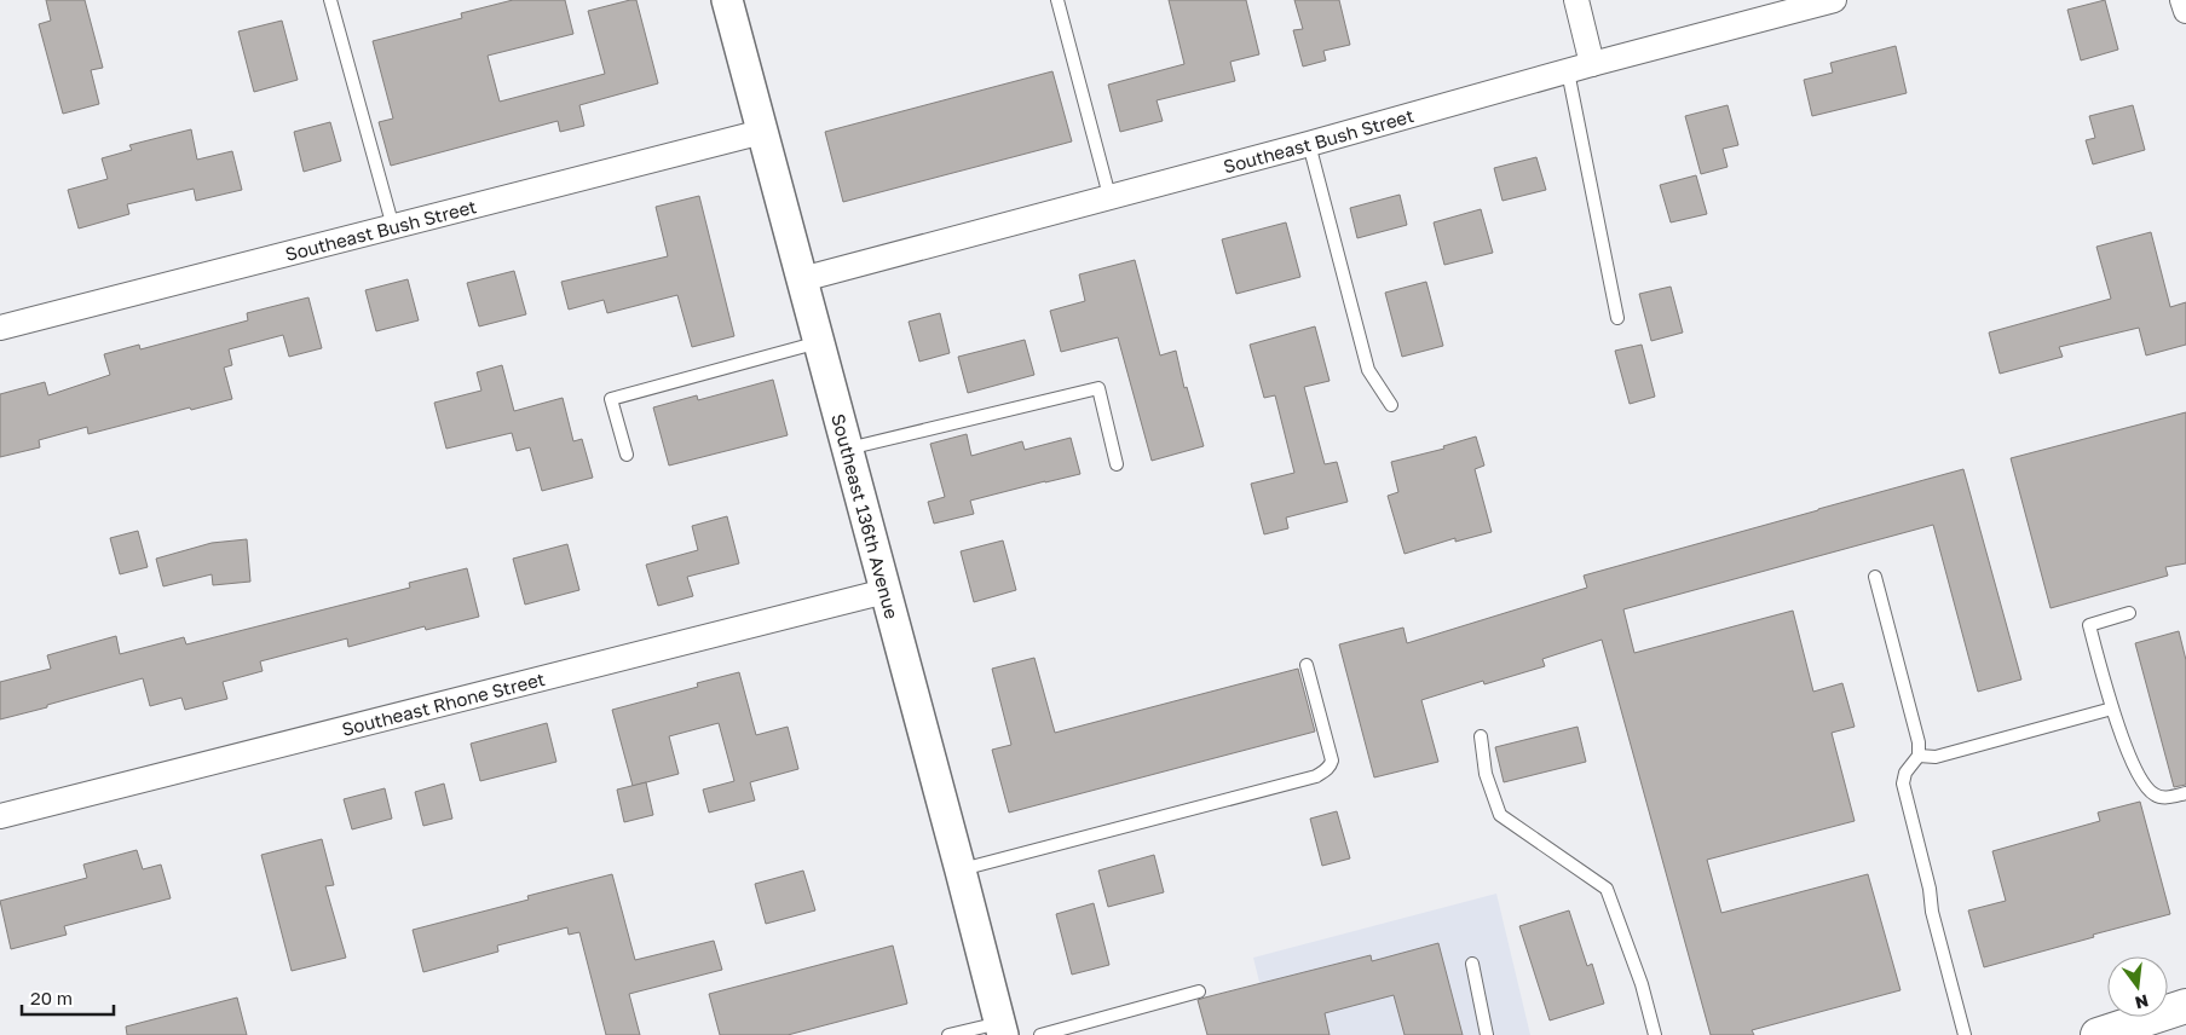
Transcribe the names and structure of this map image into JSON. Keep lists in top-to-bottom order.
{
  "streets": {
    "street": ["Southeast Bush Street", "Southeast 136th Avenue", "Southeast Rhone Street"]
  },
  "crossings": [
    ["Southeast Bush Street", "Southeast 136th Avenue"],
    ["Southeast 136th Avenue", "Southeast Rhone Street"]
  ],
  "scale_bar": "20 m",
  "north": "bottom"
}
